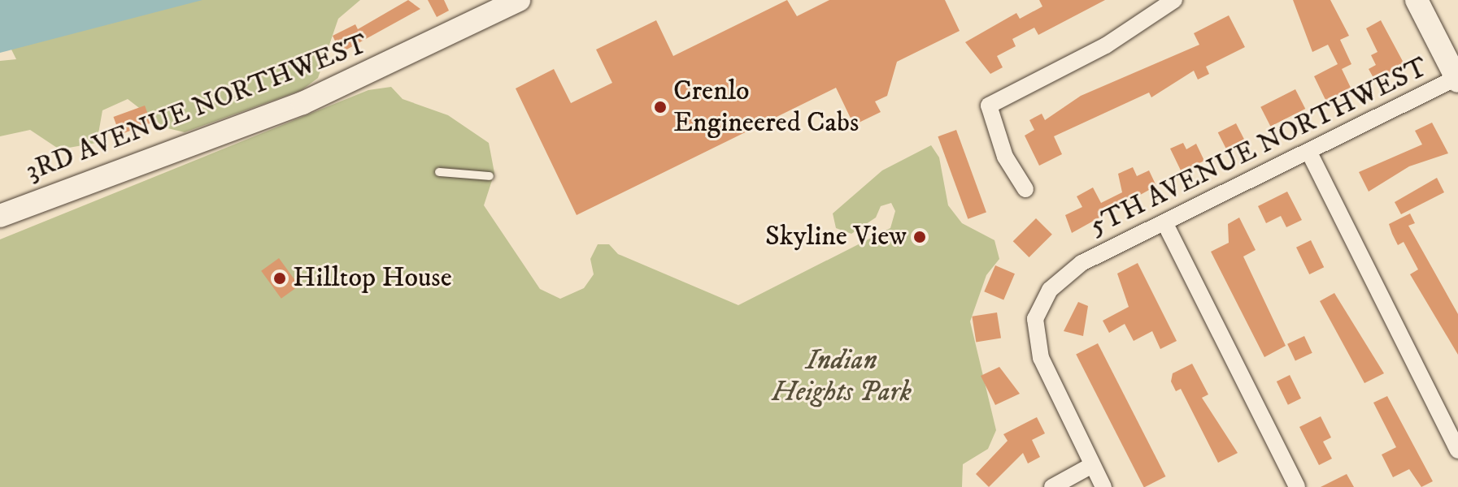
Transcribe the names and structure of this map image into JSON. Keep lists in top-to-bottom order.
{
  "streets": {
    "main road": ["3RD AVENUE NORTHWEST"],
    "street": ["5TH AVENUE NORTHWEST"]
  },
  "parks": ["Indian Heights Park"],
  "places": ["Crenlo Engineered Cabs", "Skyline View", "Hilltop House"]
}
